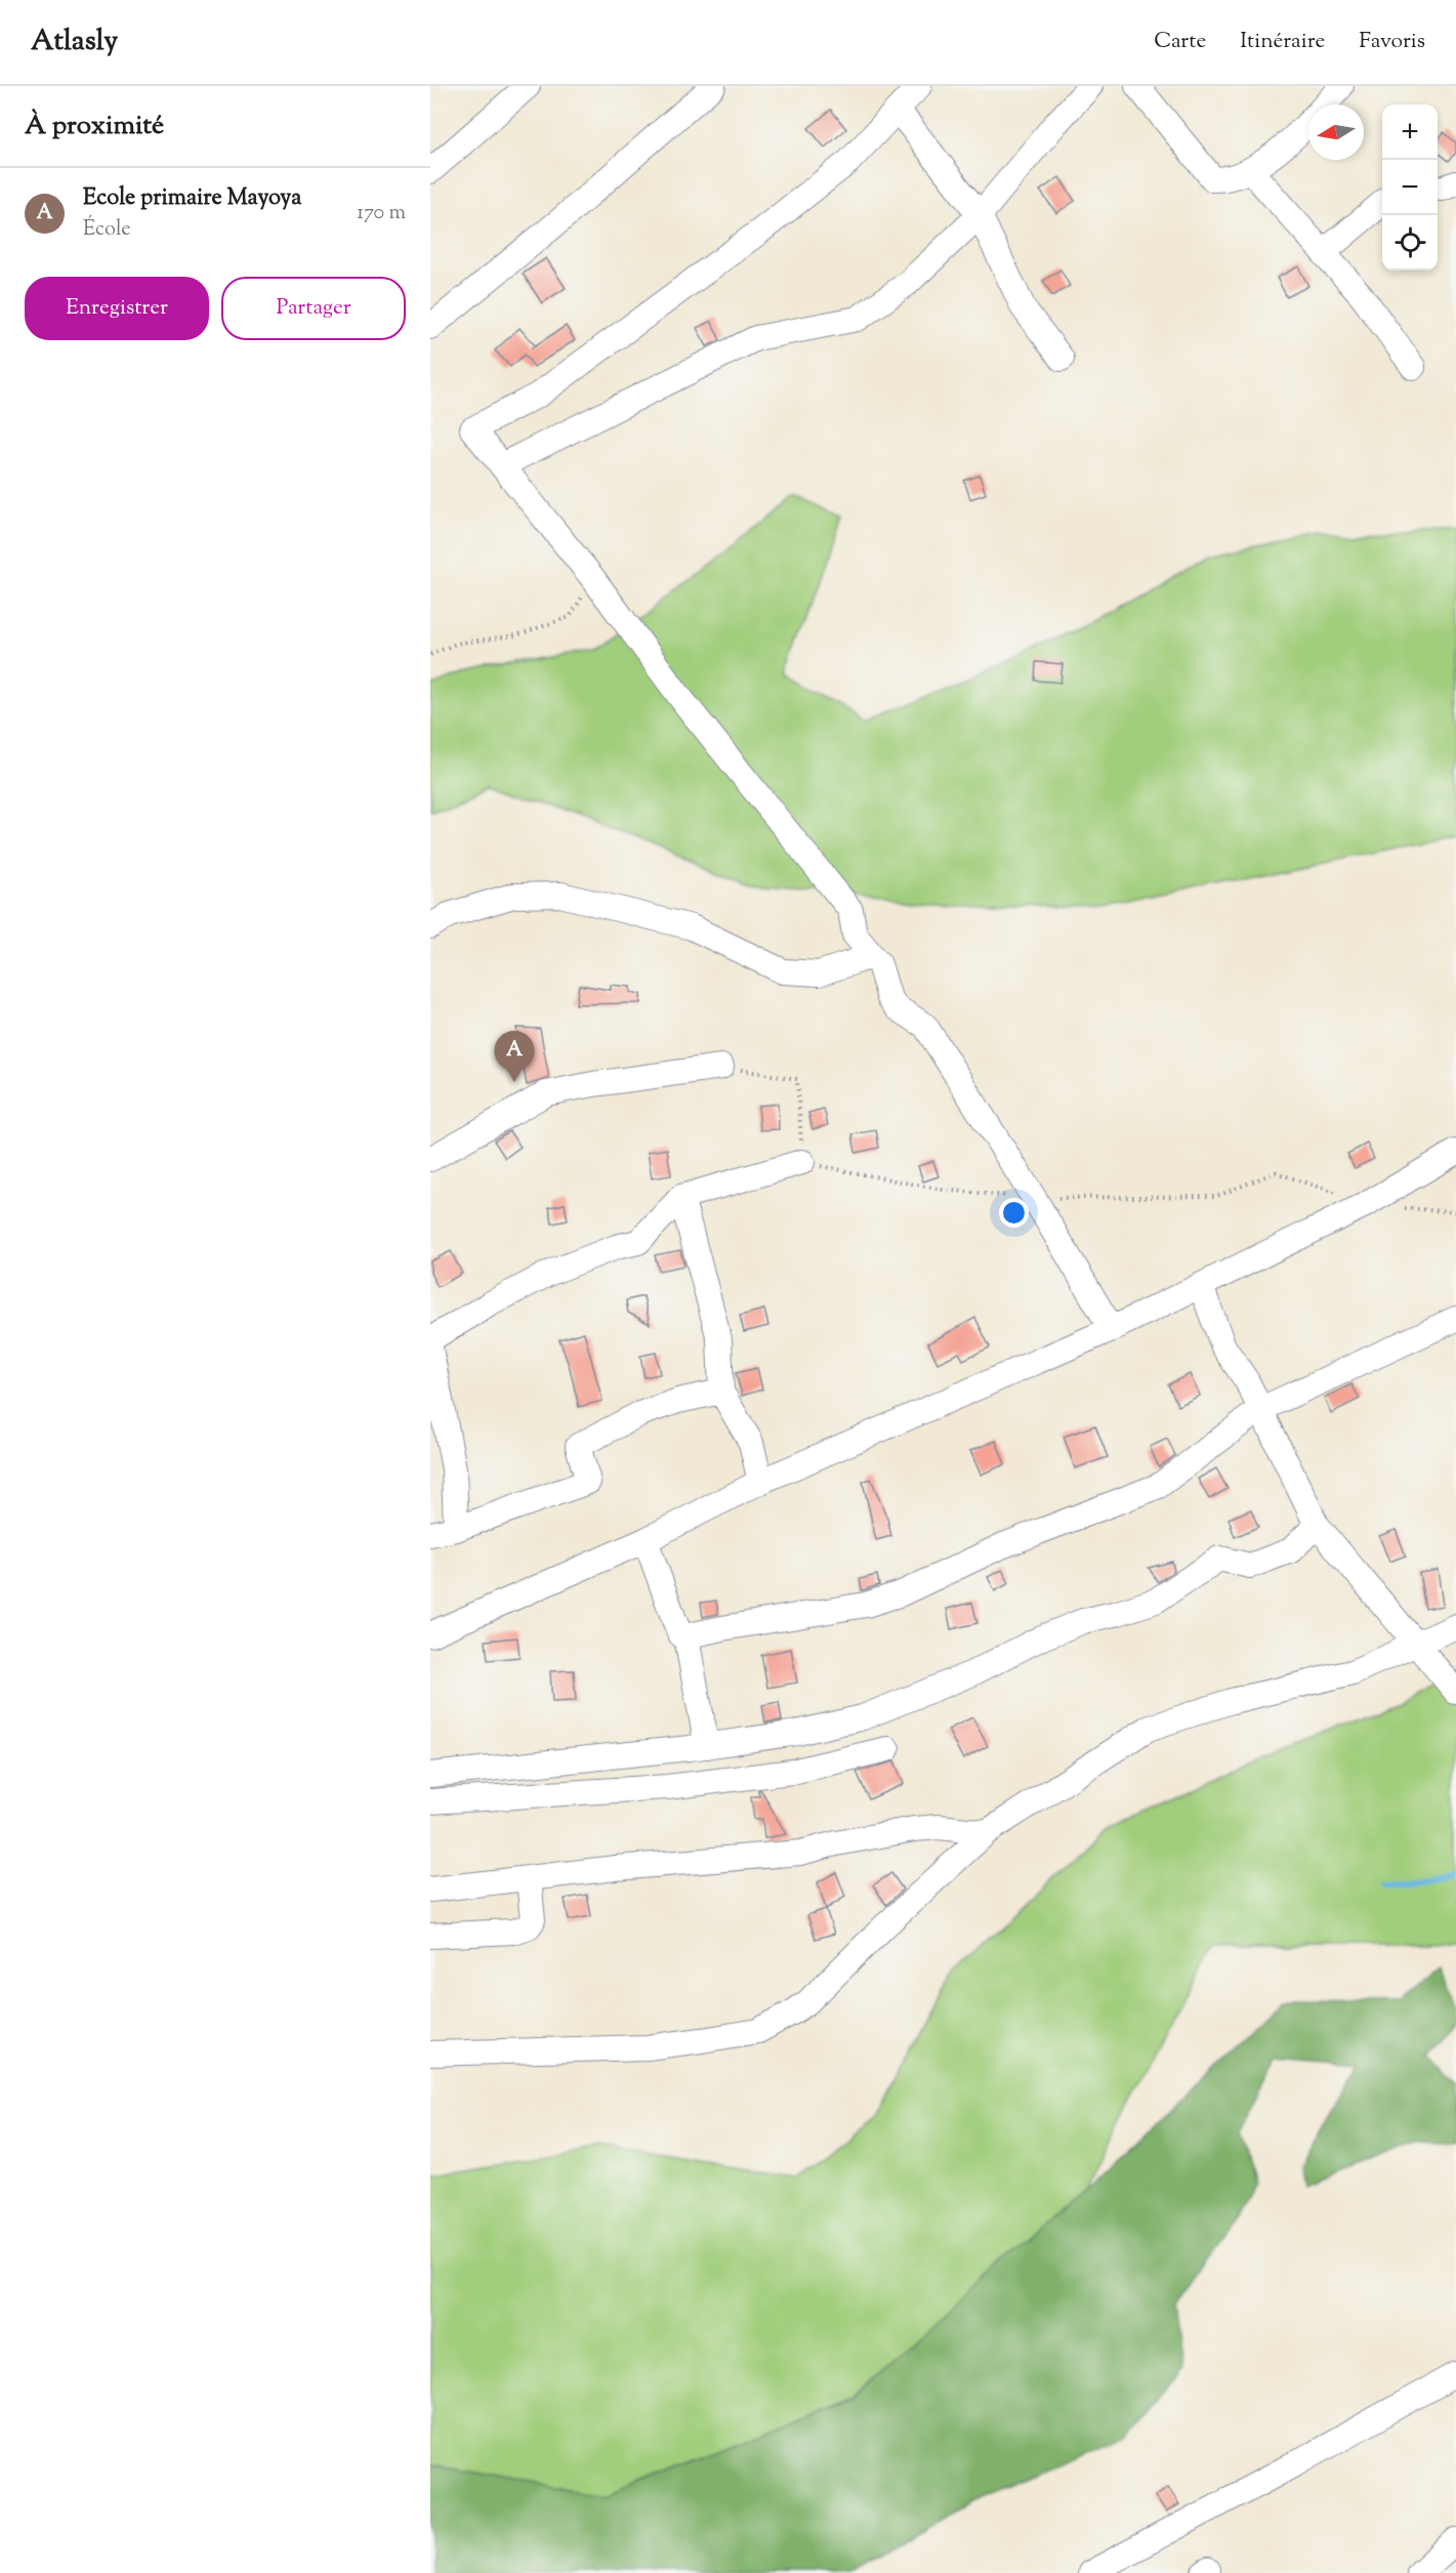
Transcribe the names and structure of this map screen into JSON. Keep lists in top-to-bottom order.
{
  "north": "left",
  "page": {
    "header": "Atlasly",
    "nav": ["Carte", "Itinéraire", "Favoris"],
    "heading": "À proximité",
    "map_buttons": ["+", "−"],
    "list": [
      {
        "mark": "A",
        "name": "Ecole primaire Mayoya",
        "note": "École",
        "value": "170 m"
      }
    ],
    "buttons": ["Enregistrer", "Partager"],
    "pins": "A"
  }
}
